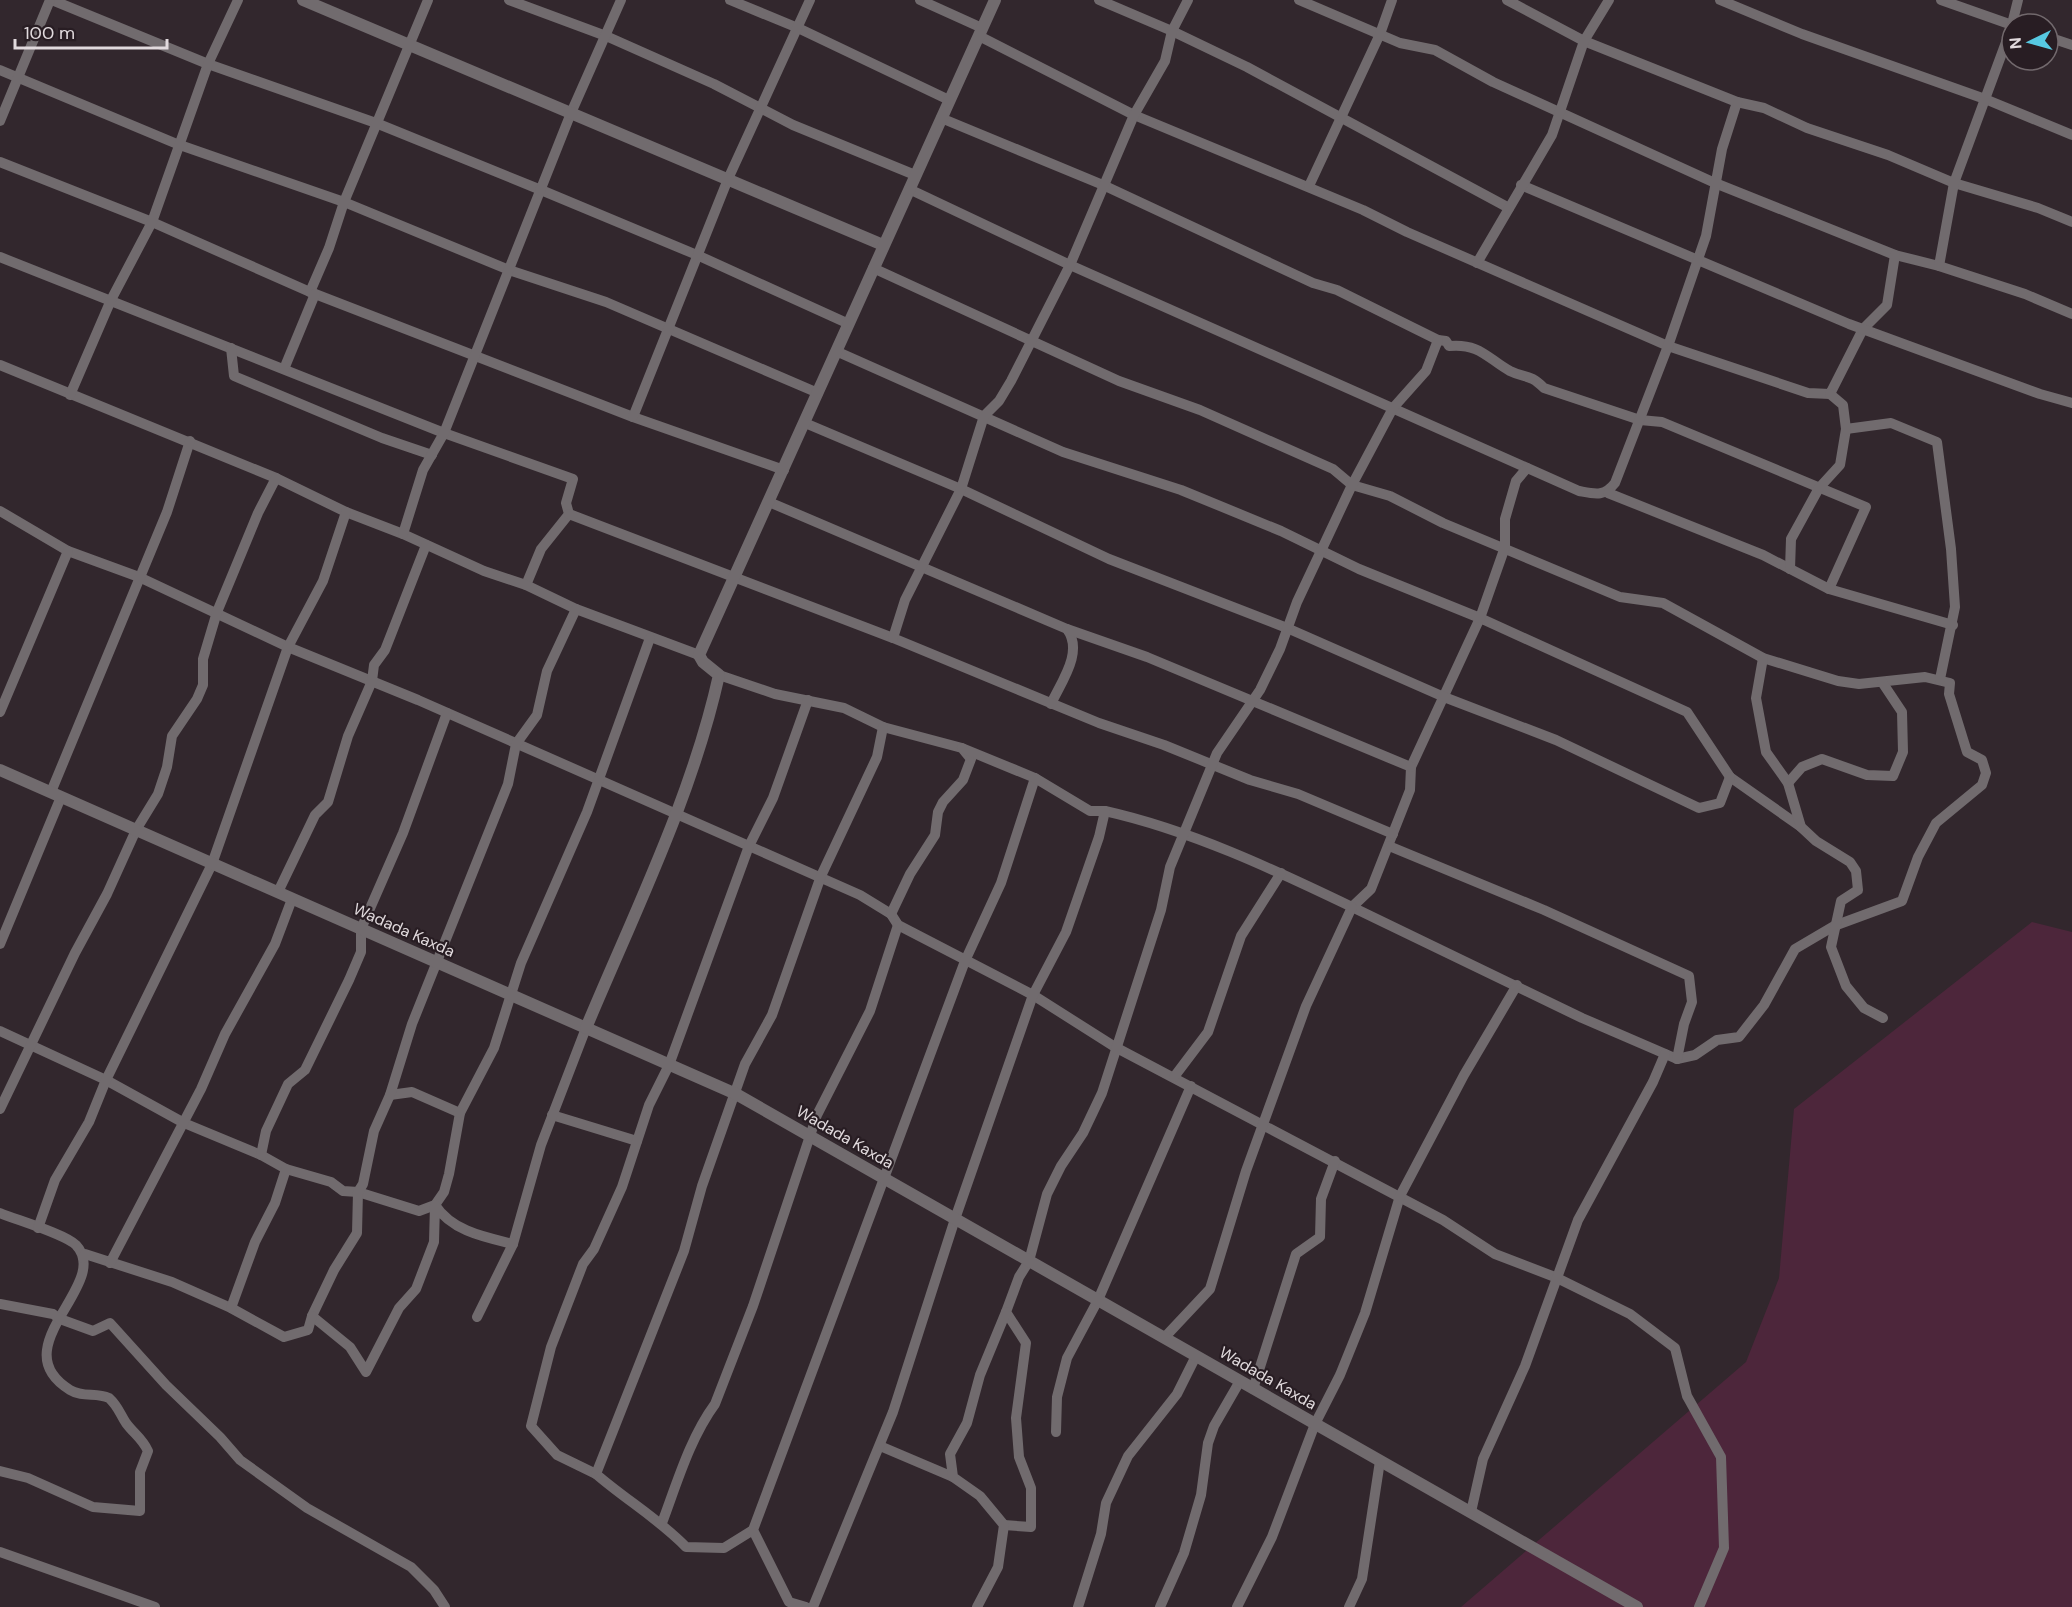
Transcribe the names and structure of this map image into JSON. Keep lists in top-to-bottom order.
{
  "streets": {
    "street": ["Wadada Kaxda"]
  },
  "scale_bar": "100 m",
  "north": "left"
}
